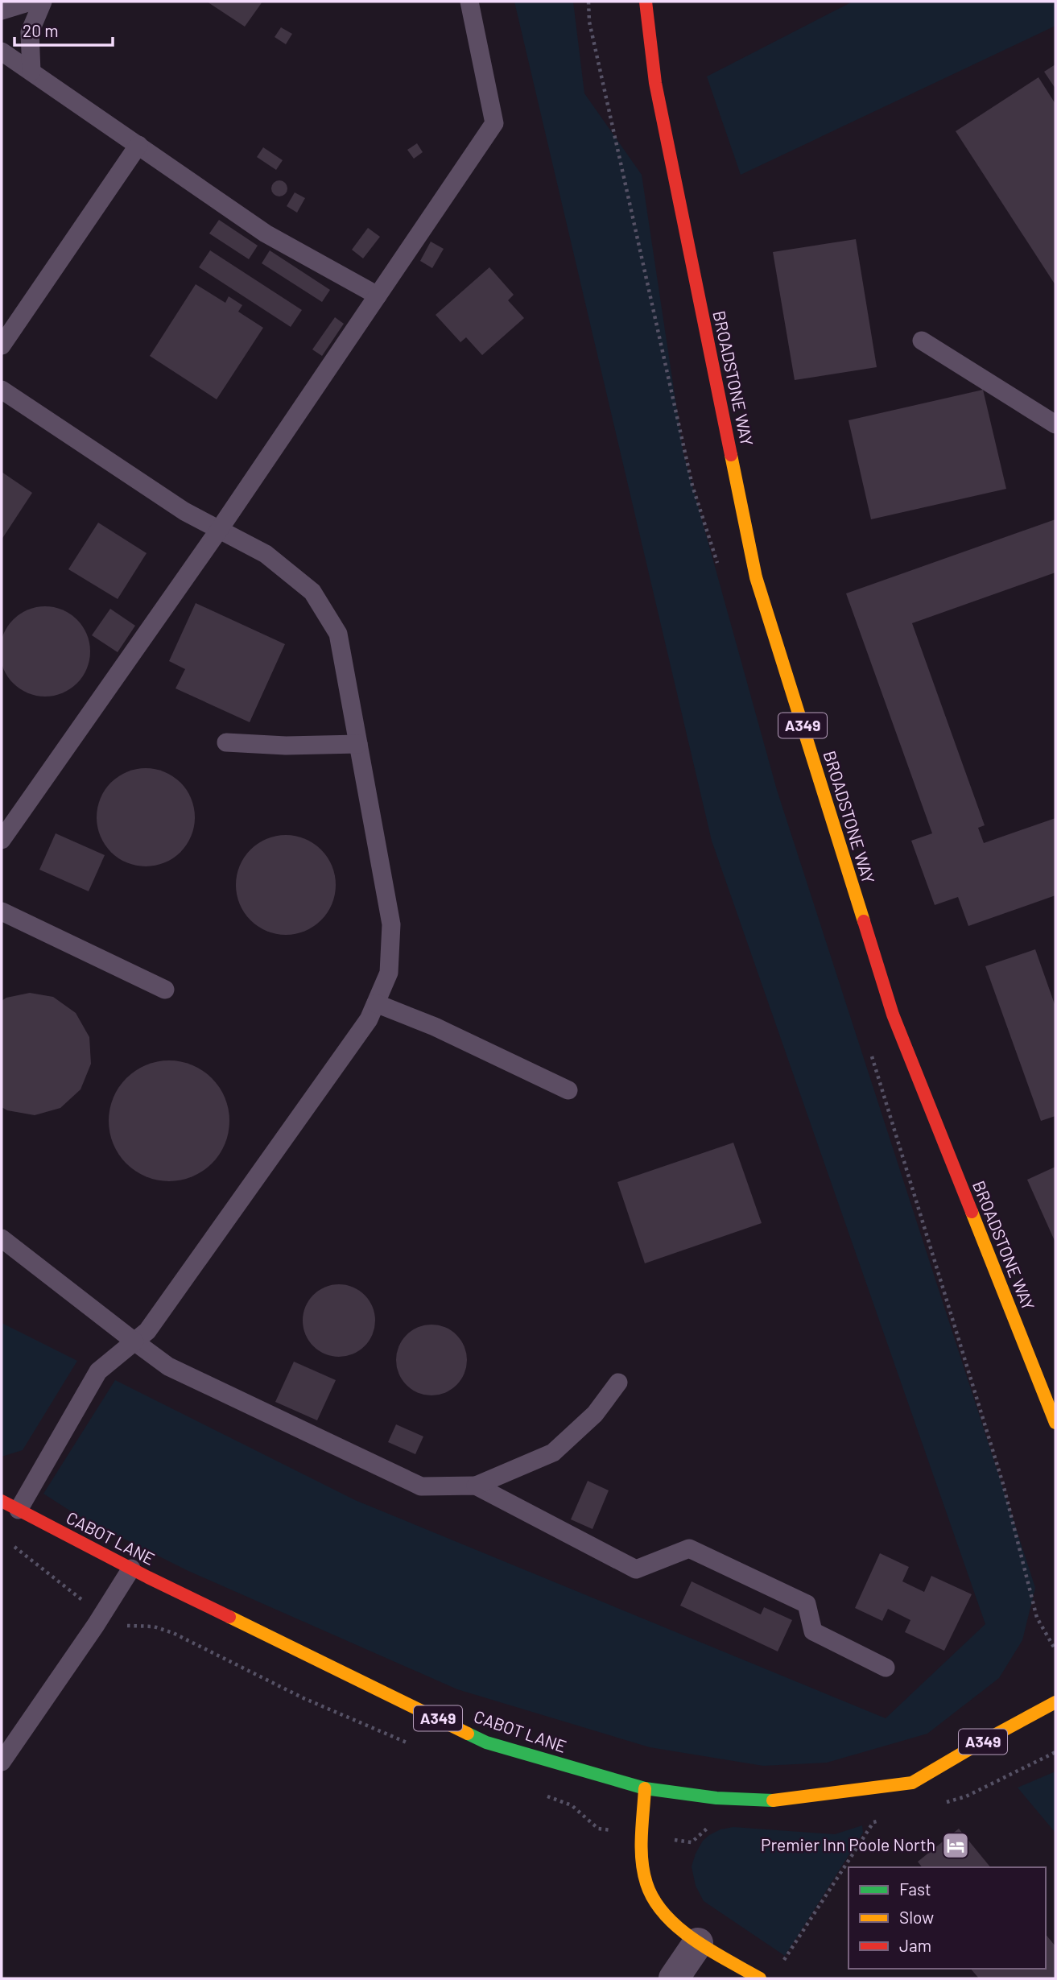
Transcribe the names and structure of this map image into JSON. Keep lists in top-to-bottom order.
{
  "streets": {
    "main road": ["BROADSTONE WAY", "A349", "CABOT LANE"]
  },
  "places": {
    "hotel": ["Premier Inn Poole North"]
  },
  "legend": ["Fast", "Slow", "Jam"],
  "scale_bar": "20 m"
}
